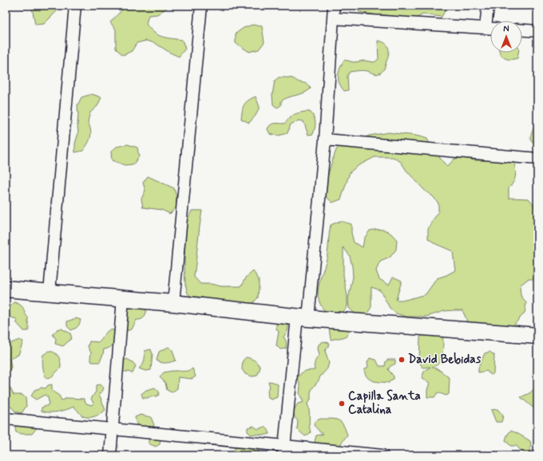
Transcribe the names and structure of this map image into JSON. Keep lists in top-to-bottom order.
{
  "places": ["David Bebidas", "Capilla Santa Catalina"],
  "north": "top"
}
